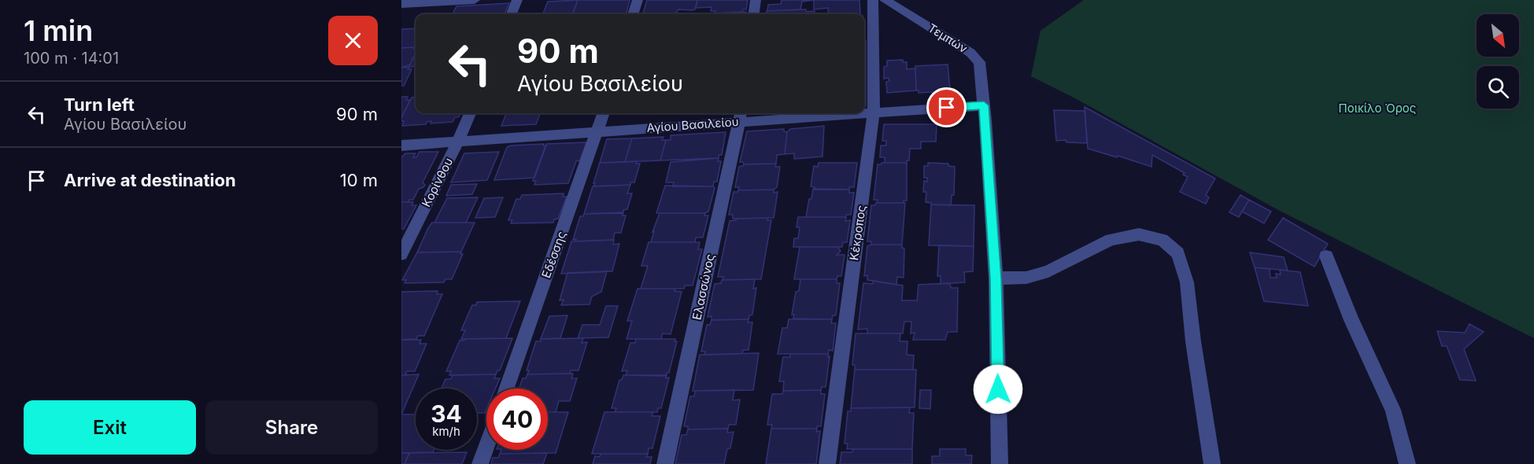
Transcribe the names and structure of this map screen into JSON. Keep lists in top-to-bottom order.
{
  "streets": {
    "street": [
      "Τεμπών",
      "Αγίου Βασιλείου",
      "Κορίνθου",
      "Κέκροπος",
      "Εδέσσης",
      "Ελασσώνος"
    ]
  },
  "crossings": [
    ["Τεμπών", "Αγίου Βασιλείου"],
    ["Αγίου Βασιλείου", "Κορίνθου"],
    ["Αγίου Βασιλείου", "Κέκροπος"],
    ["Αγίου Βασιλείου", "Εδέσσης"],
    ["Αγίου Βασιλείου", "Ελασσώνος"]
  ],
  "parks": ["Ποικίλο Όρος"],
  "north": "bottom right",
  "page": {
    "heading": ["1 min", "100 m · 14:01"],
    "turn": ["90 m", "Αγίου Βασιλείου"],
    "list": [
      {
        "name": "Turn left",
        "note": "Αγίου Βασιλείου",
        "value": "90 m"
      },
      {
        "name": "Arrive at destination",
        "value": "10 m"
      }
    ],
    "speed": "34 km/h",
    "limit": "40",
    "buttons": ["Exit", "Share"]
  }
}
